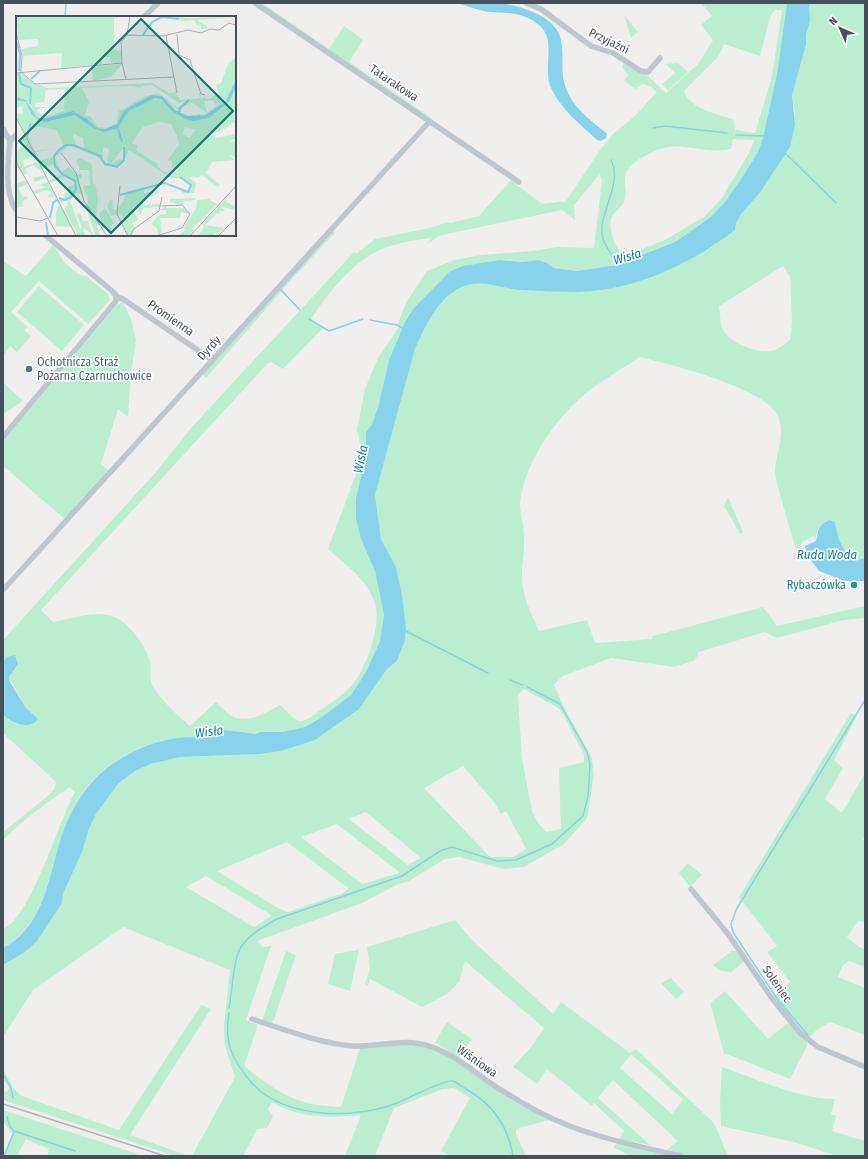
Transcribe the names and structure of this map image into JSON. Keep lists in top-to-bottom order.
{
  "streets": {
    "street": [
      "Przyjaźni",
      "Tatarakowa",
      "Promienna",
      "Dyrdy",
      "Soleniec",
      "Wiśniowa"
    ]
  },
  "crossings": [
    ["Tatarakowa", "Dyrdy"],
    ["Promienna", "Dyrdy"]
  ],
  "water": ["Wisła", "Ruda Woda"],
  "places": ["Ochotnicza Straż Pożarna Czarnuchowice", "Rybaczówka"],
  "north": "top left"
}
